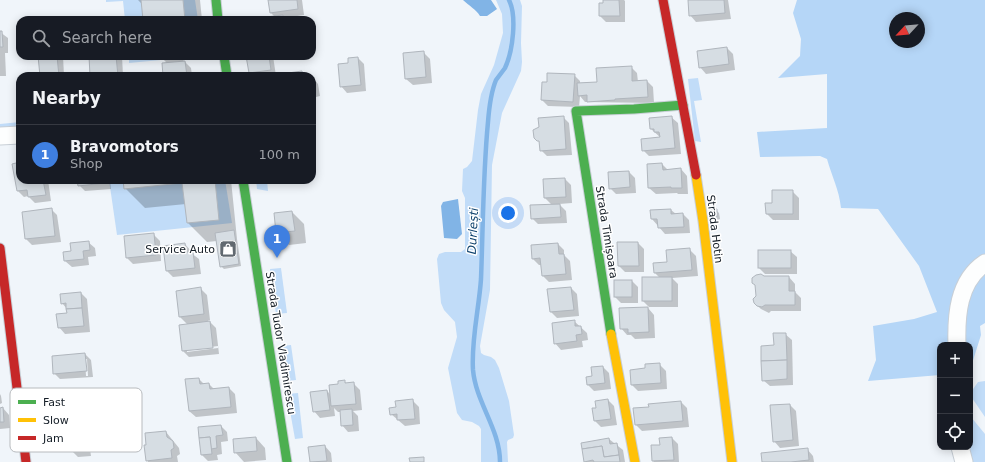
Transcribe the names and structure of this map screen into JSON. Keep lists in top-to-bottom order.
{
  "streets": {
    "street": ["Strada Hotin", "Strada Timișoara", "Strada Tudor Vladimirescu"]
  },
  "crossings": [
    ["Strada Hotin", "Strada Timișoara"]
  ],
  "water": ["Durlești"],
  "places": {
    "shop": ["Service Auto"]
  },
  "legend": ["Fast", "Slow", "Jam"],
  "north": "bottom left",
  "page": {
    "search": "Search here",
    "heading": "Nearby",
    "list": [
      {
        "mark": "1",
        "name": "Bravomotors",
        "note": "Shop",
        "value": "100 m"
      }
    ],
    "pins": "1",
    "map_buttons": ["+", "−"]
  }
}
